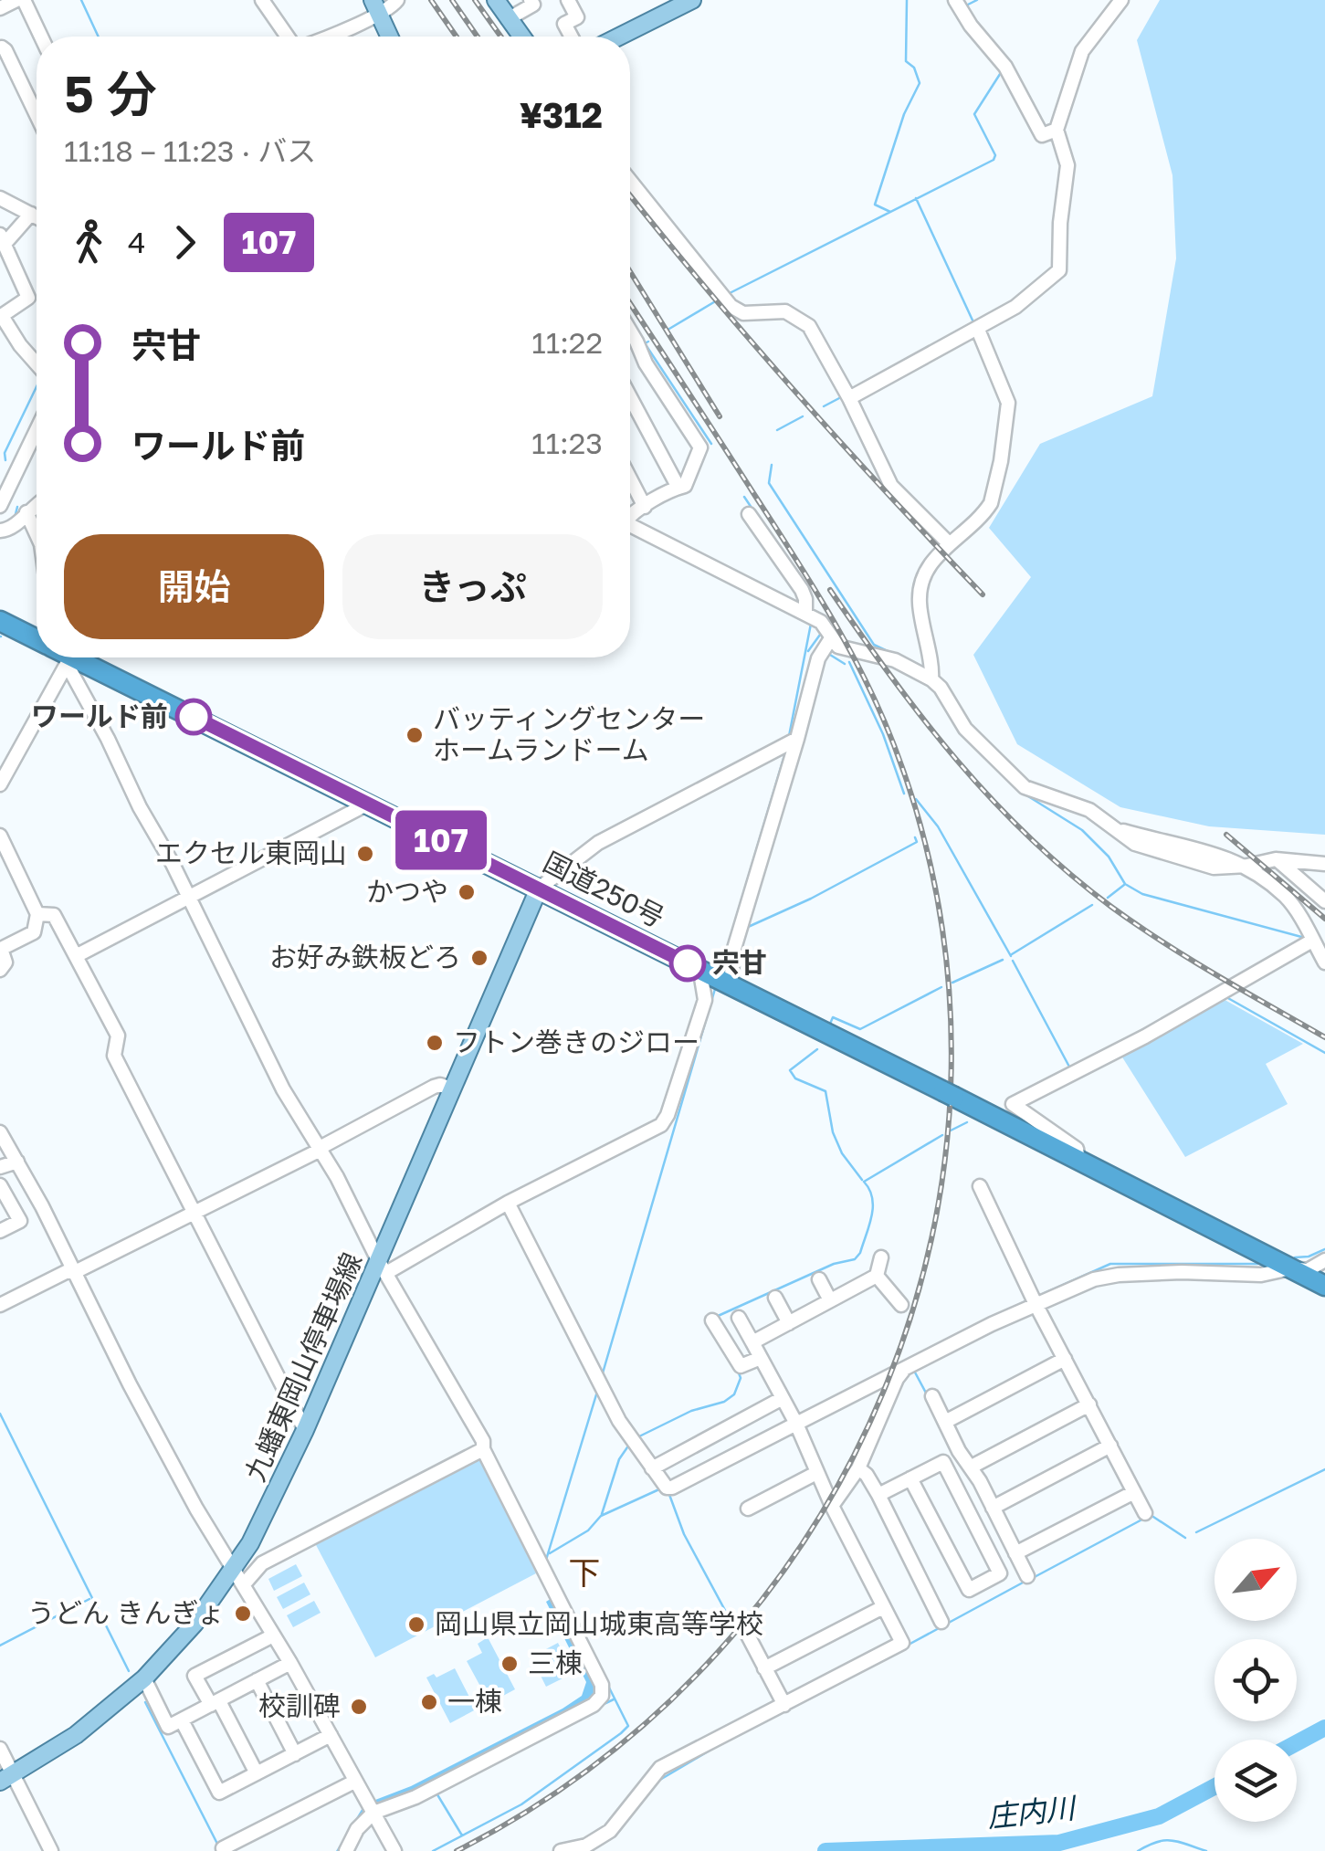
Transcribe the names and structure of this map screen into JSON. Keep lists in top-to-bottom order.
{
  "streets": {
    "highway": ["国道250号"],
    "main road": ["九蟠東岡山停車場線"]
  },
  "crossings": [
    ["国道250号", "九蟠東岡山停車場線"]
  ],
  "districts": ["下"],
  "water": ["庄内川"],
  "places": [
    "ワールド前",
    "バッティングセンター ホームランドーム",
    "エクセル東岡山",
    "かつや",
    "お好み鉄板どろ",
    "宍甘",
    "フトン巻きのジロー",
    "うどん きんぎょ",
    "岡山県立岡山城東高等学校",
    "三棟",
    "一棟",
    "校訓碑"
  ],
  "lines": ["bus line 107"],
  "north": "top right",
  "page": {
    "on_map": "107",
    "heading": ["5 分", "11:18 – 11:23 · バス", "¥312"],
    "legs": ["4", "107"],
    "list": [
      {
        "name": "宍甘",
        "value": "11:22"
      },
      {
        "name": "ワールド前",
        "value": "11:23"
      }
    ],
    "buttons": ["開始", "きっぷ"]
  }
}
